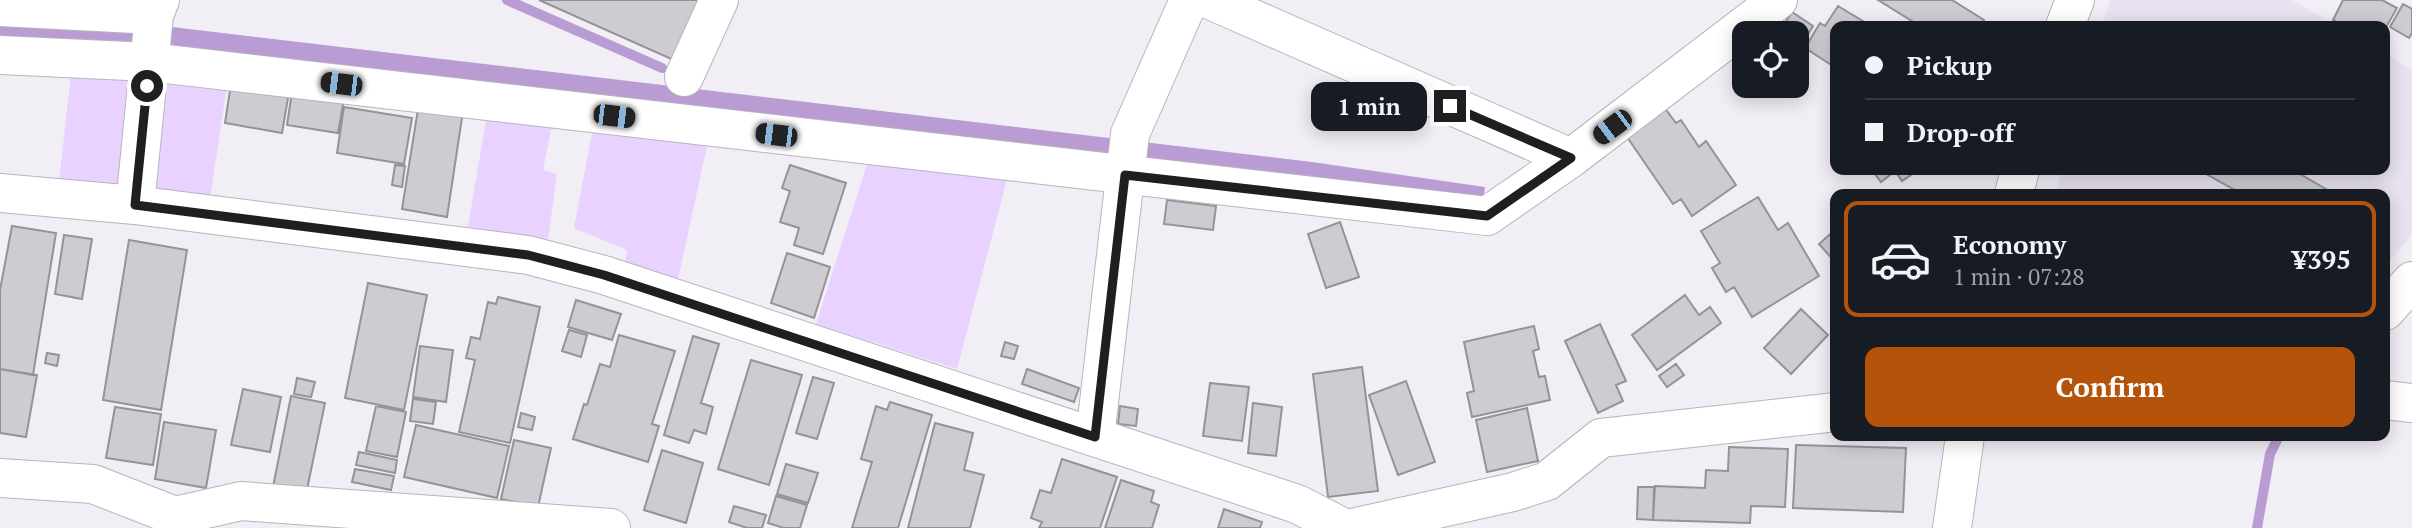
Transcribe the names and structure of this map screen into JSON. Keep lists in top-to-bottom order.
{
  "page": {
    "banner": ["Pickup", "Drop-off"],
    "bubble": "1 min",
    "list": [
      {
        "name": "Economy",
        "note": "1 min · 07:28",
        "value": "¥395"
      }
    ],
    "buttons": "Confirm"
  }
}
